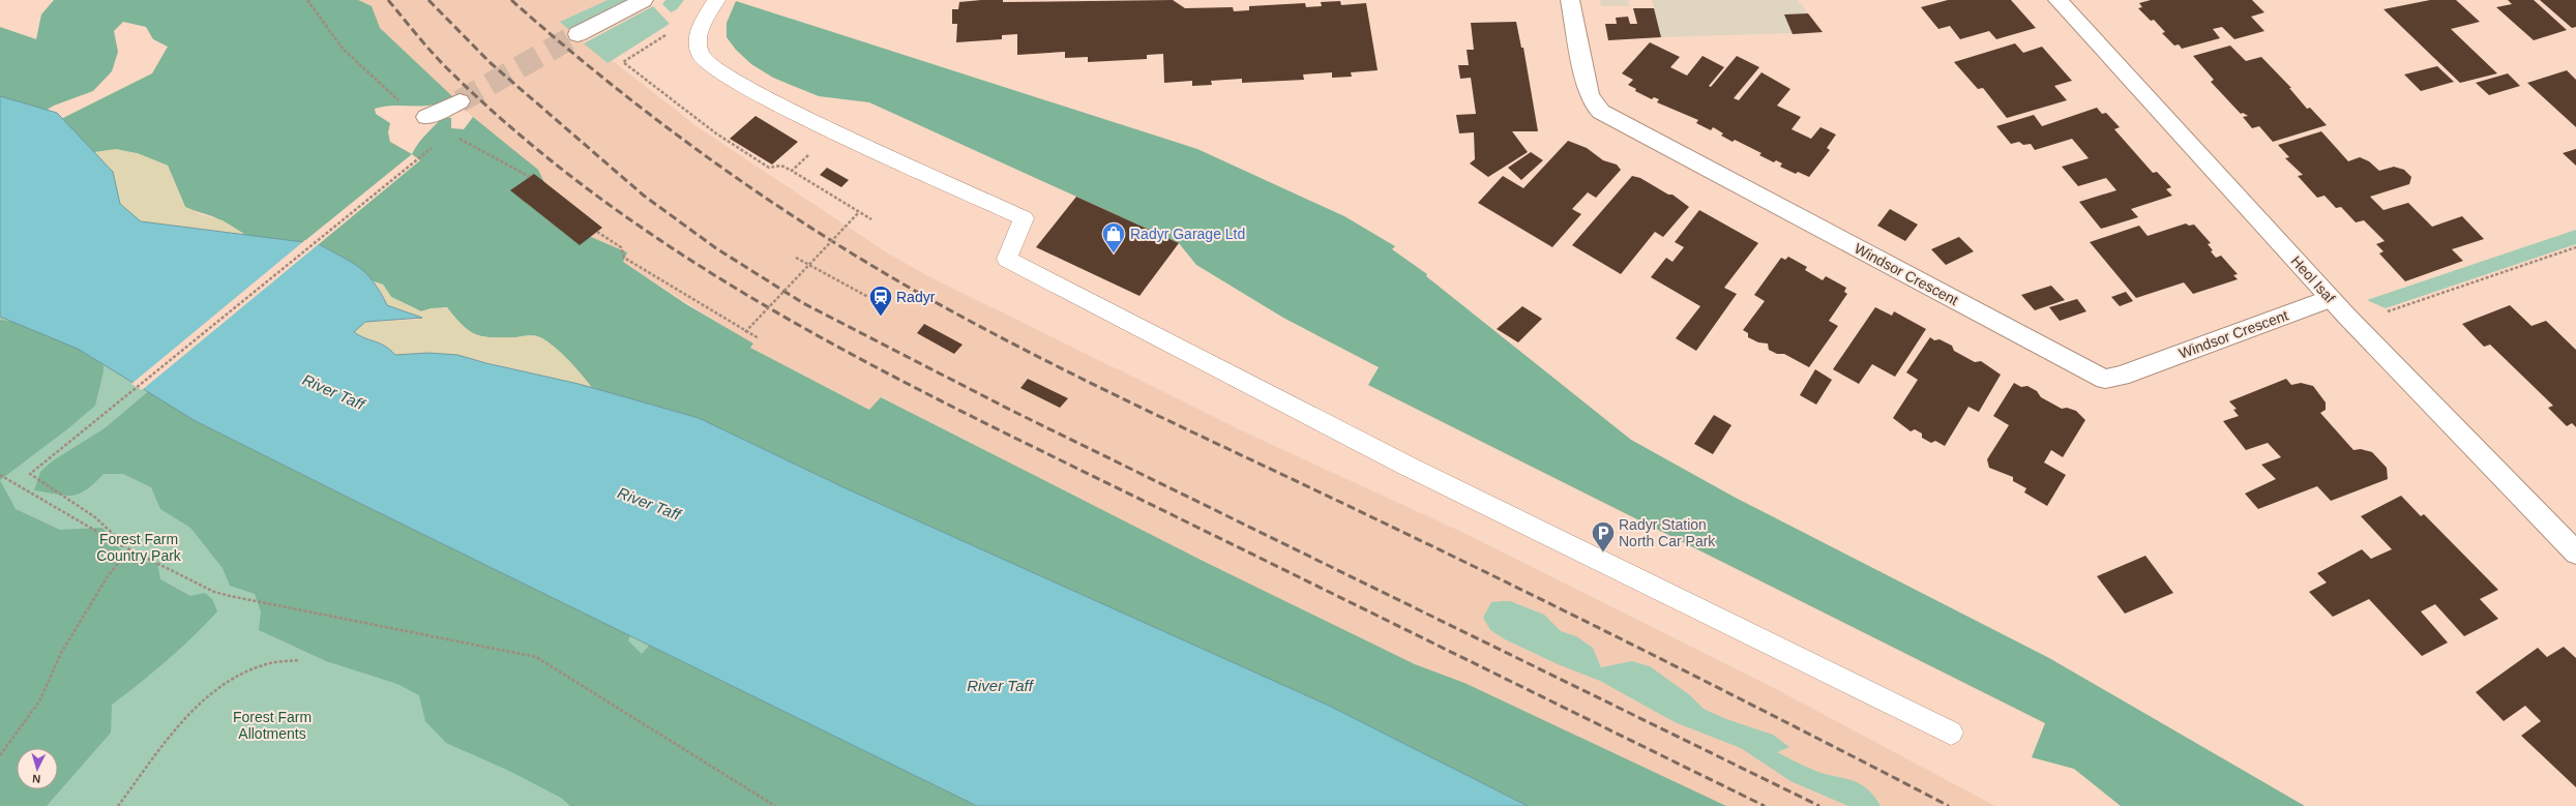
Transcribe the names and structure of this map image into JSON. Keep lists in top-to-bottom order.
{
  "streets": {
    "street": ["Windsor Crescent", "Heol Isaf"]
  },
  "crossings": [
    ["Windsor Crescent", "Heol Isaf"]
  ],
  "water": ["River Taff"],
  "parks": ["Forest Farm Country Park", "Forest Farm Allotments"],
  "places": {
    "shop": ["Radyr Garage Ltd"],
    "station": ["Radyr"],
    "parking": ["Radyr Station North Car Park"]
  },
  "north": "bottom"
}
